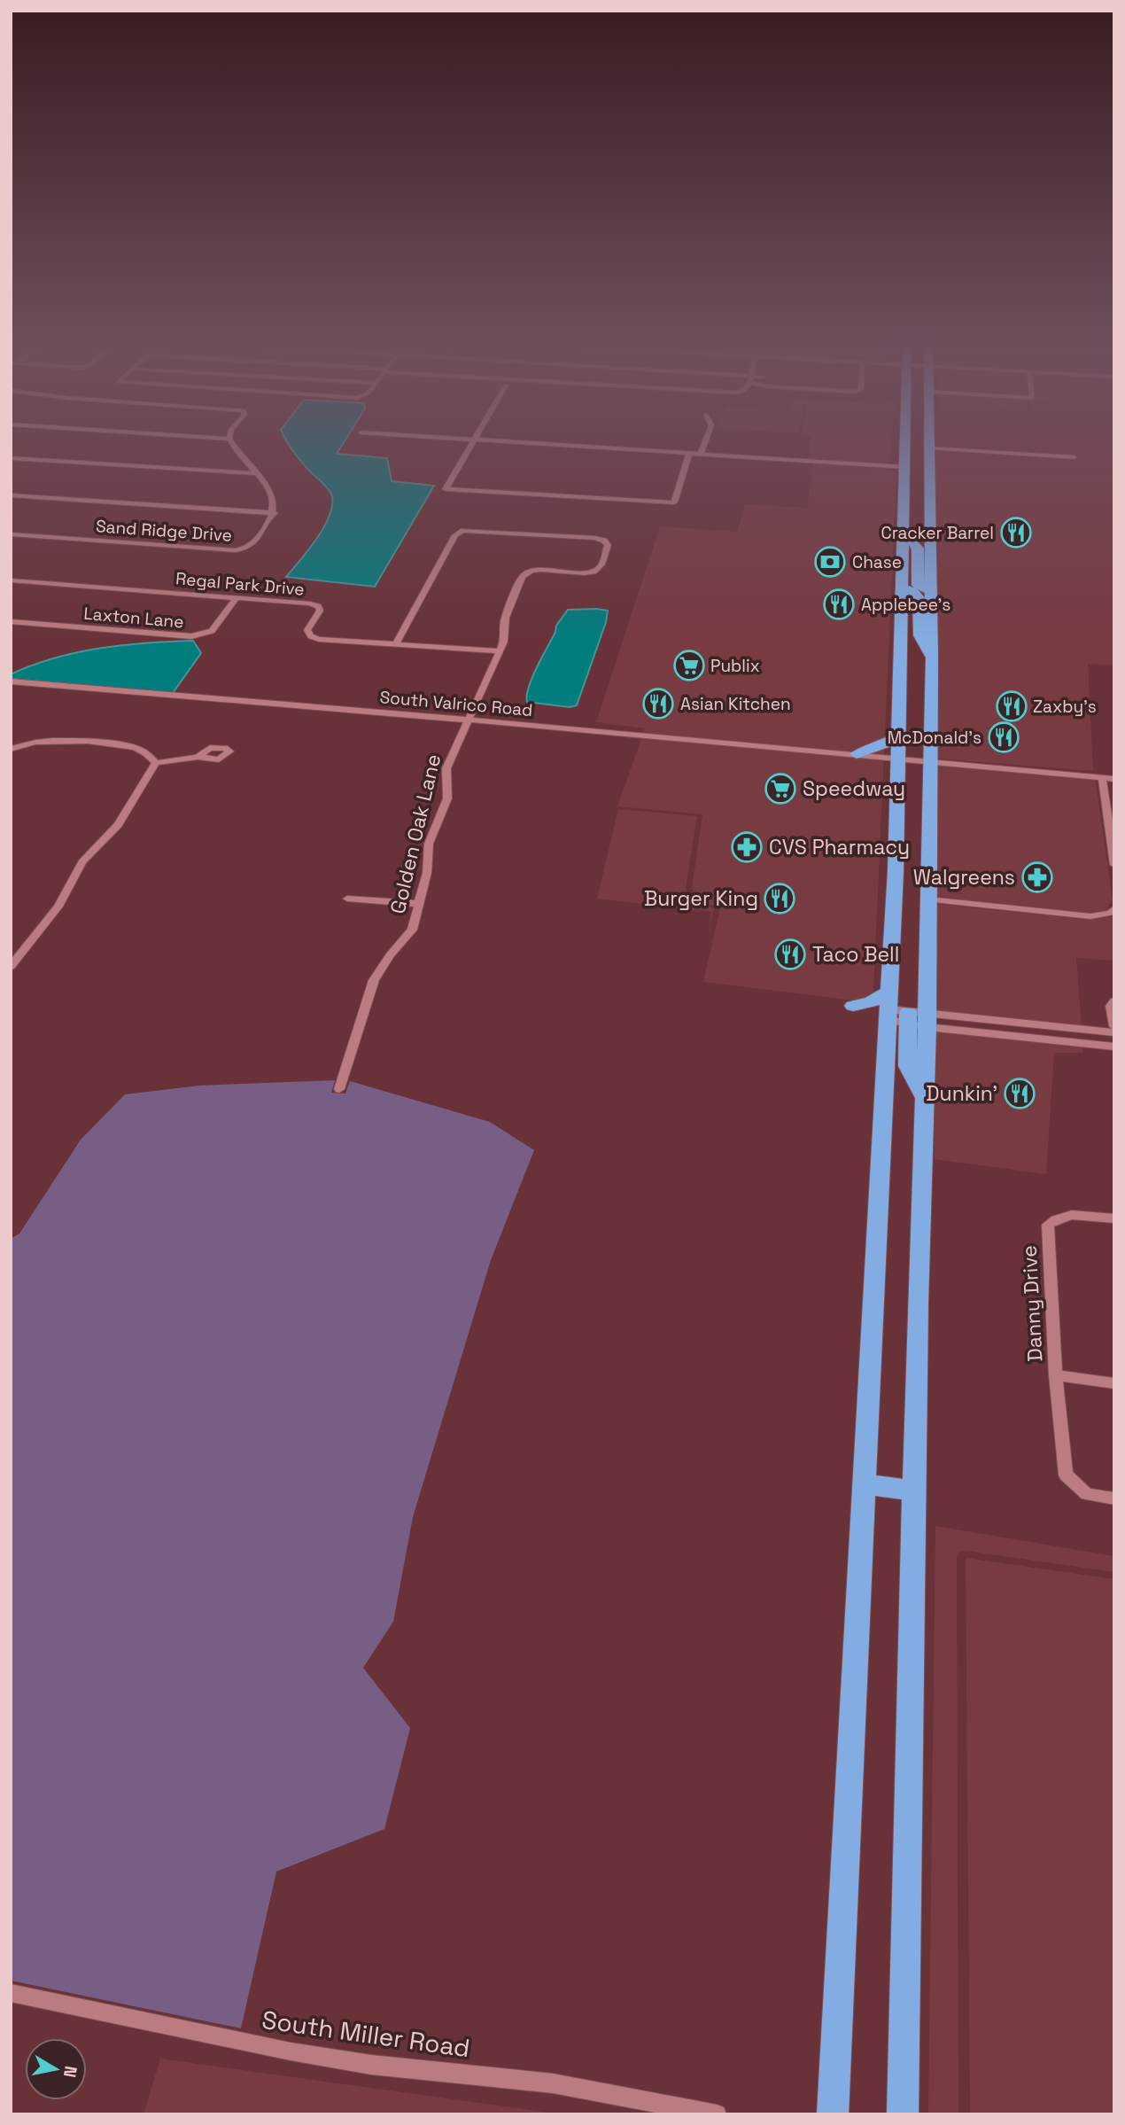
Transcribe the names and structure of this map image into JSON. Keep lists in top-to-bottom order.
{
  "streets": {
    "street": [
      "Sand Ridge Drive",
      "Regal Park Drive",
      "Laxton Lane",
      "South Valrico Road",
      "Golden Oak Lane",
      "Danny Drive",
      "South Miller Road"
    ]
  },
  "crossings": [
    ["Regal Park Drive", "Laxton Lane"],
    ["Regal Park Drive", "Golden Oak Lane"],
    ["South Valrico Road", "Golden Oak Lane"]
  ],
  "places": {
    "restaurant": [
      "Cracker Barrel",
      "Applebee's",
      "Asian Kitchen",
      "Zaxby's",
      "McDonald's",
      "Burger King",
      "Taco Bell",
      "Dunkin'"
    ],
    "bank": ["Chase"],
    "supermarket": ["Publix", "Speedway"],
    "pharmacy": ["CVS Pharmacy", "Walgreens"]
  },
  "north": "right"
}
